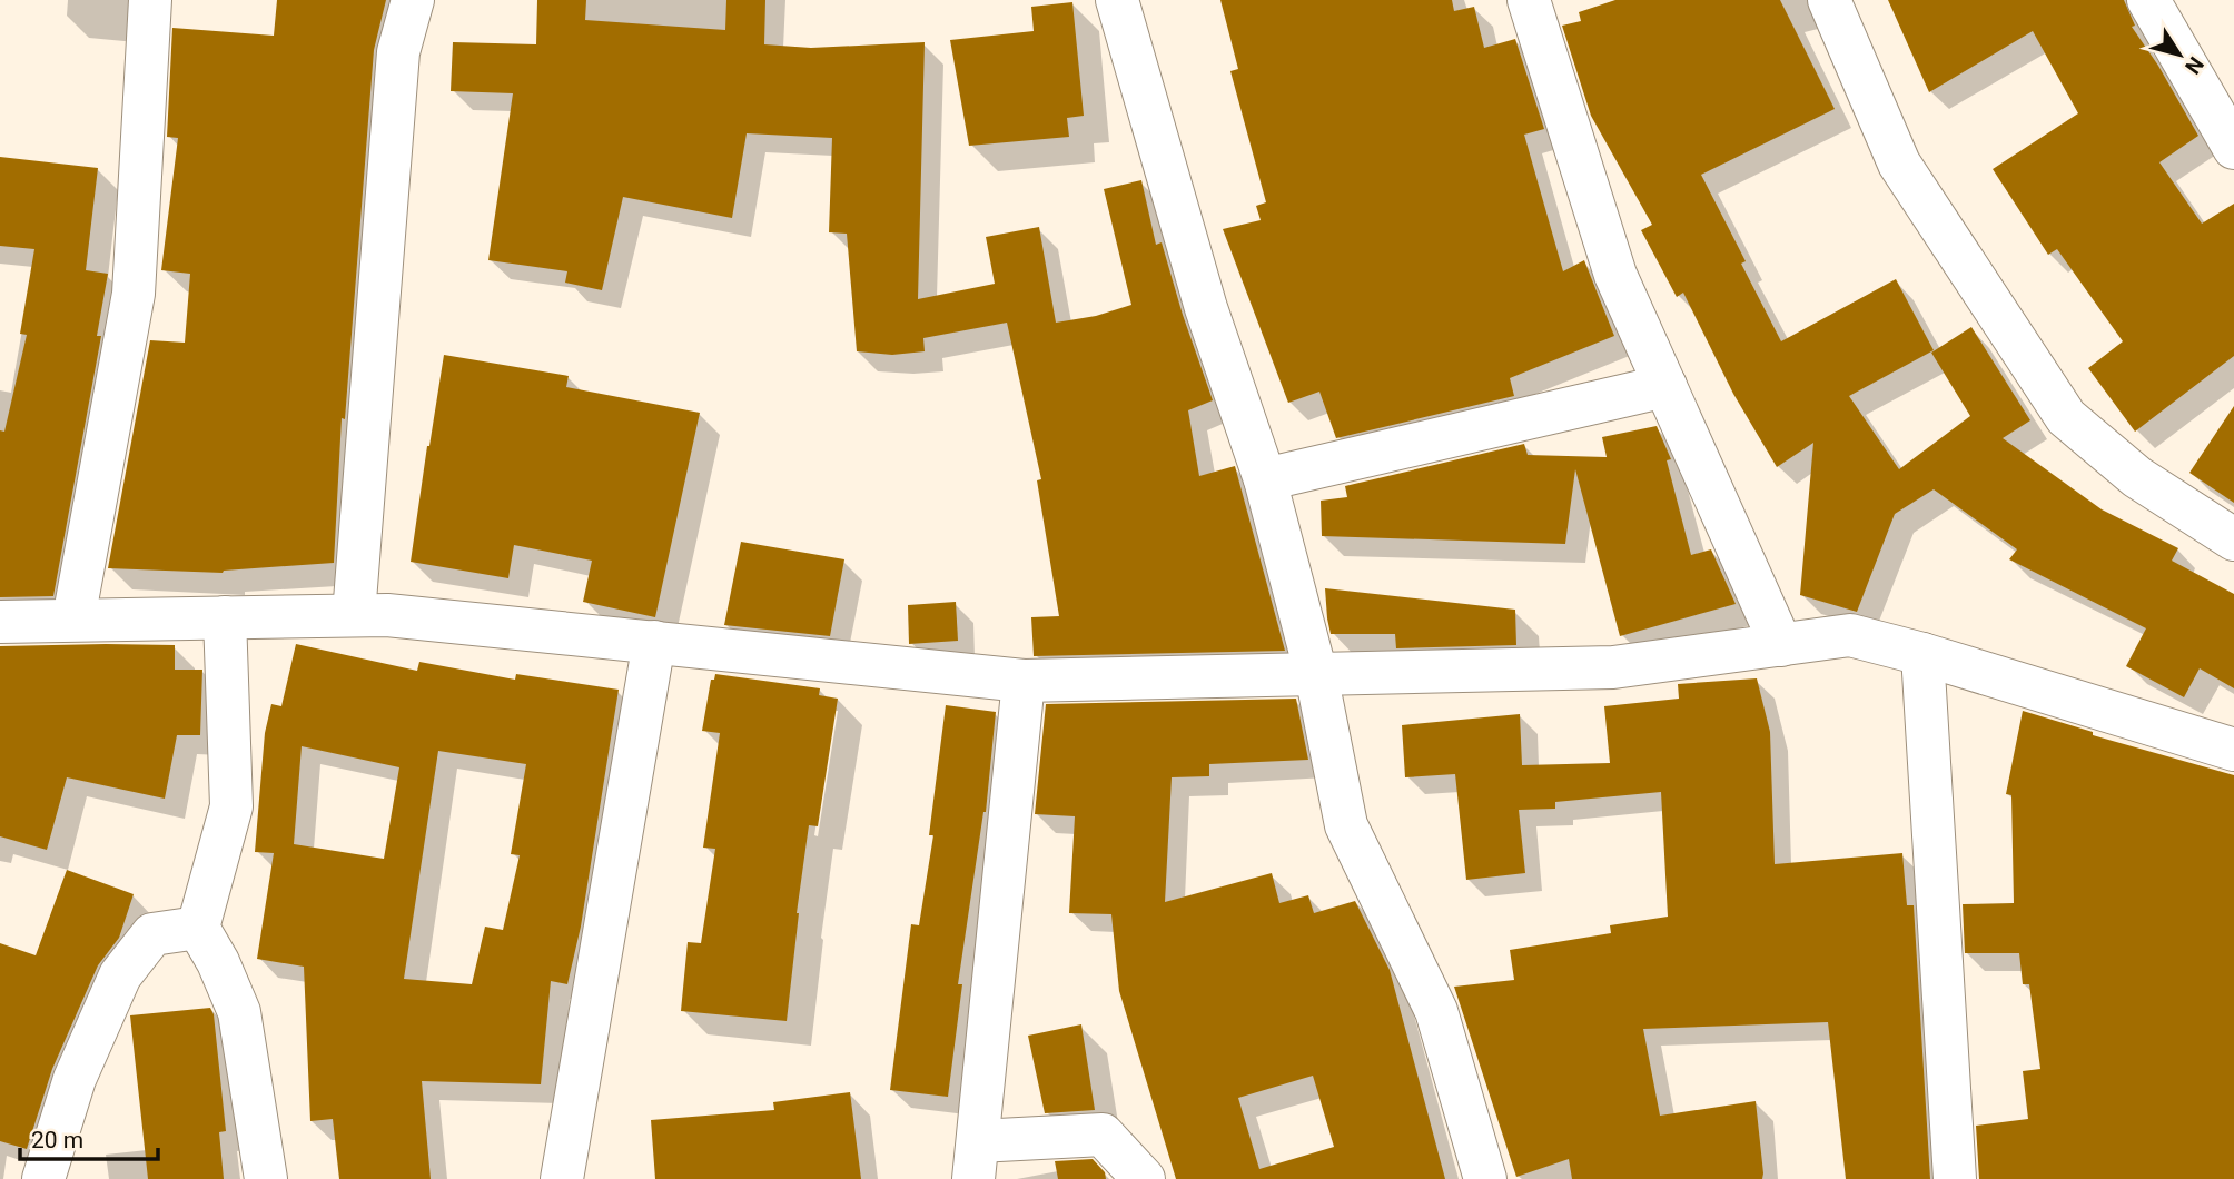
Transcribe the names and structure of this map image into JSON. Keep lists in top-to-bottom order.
{
  "scale_bar": "20 m",
  "north": "bottom right"
}
